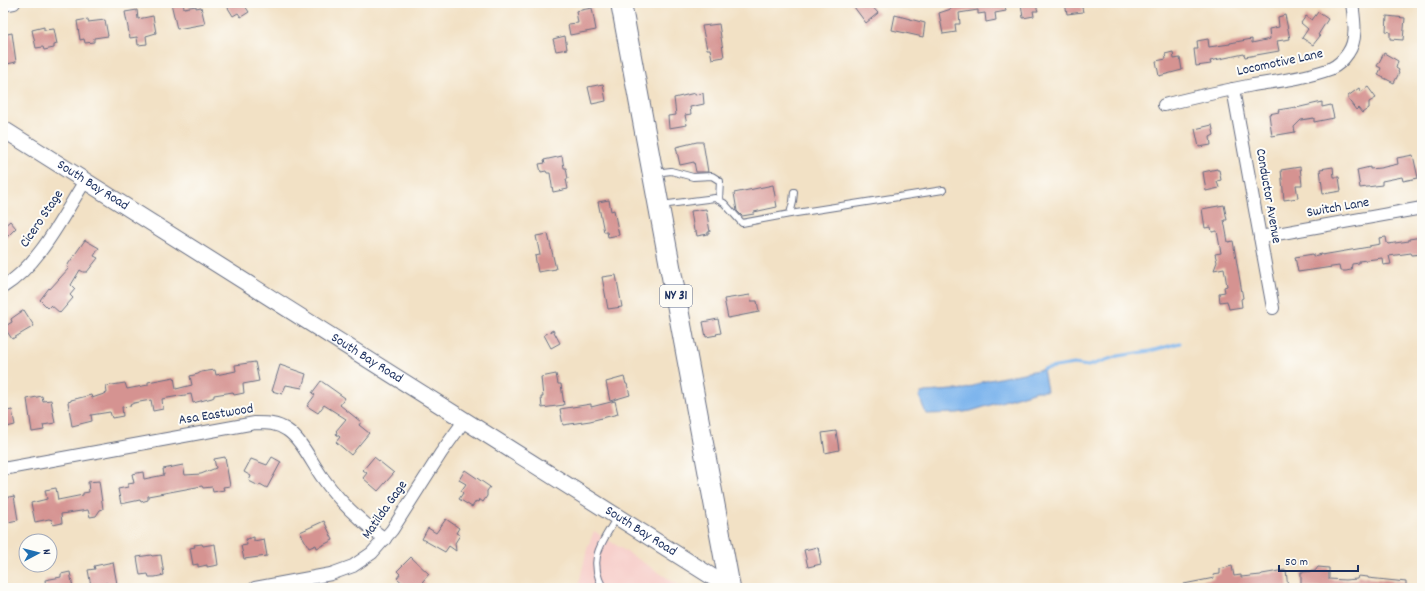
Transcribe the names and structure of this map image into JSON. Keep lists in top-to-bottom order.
{
  "streets": {
    "main road": ["NY 31"],
    "street": [
      "Locomotive Lane",
      "South Bay Road",
      "Conductor Avenue",
      "Switch Lane",
      "Cicero Stage",
      "Asa Eastwood",
      "Matilda Gage"
    ]
  },
  "crossings": [
    ["Locomotive Lane", "Conductor Avenue"],
    ["South Bay Road", "Cicero Stage"],
    ["South Bay Road", "NY 31"],
    ["South Bay Road", "Matilda Gage"],
    ["Conductor Avenue", "Switch Lane"],
    ["Asa Eastwood", "Matilda Gage"]
  ],
  "scale_bar": "50 m",
  "north": "right"
}
